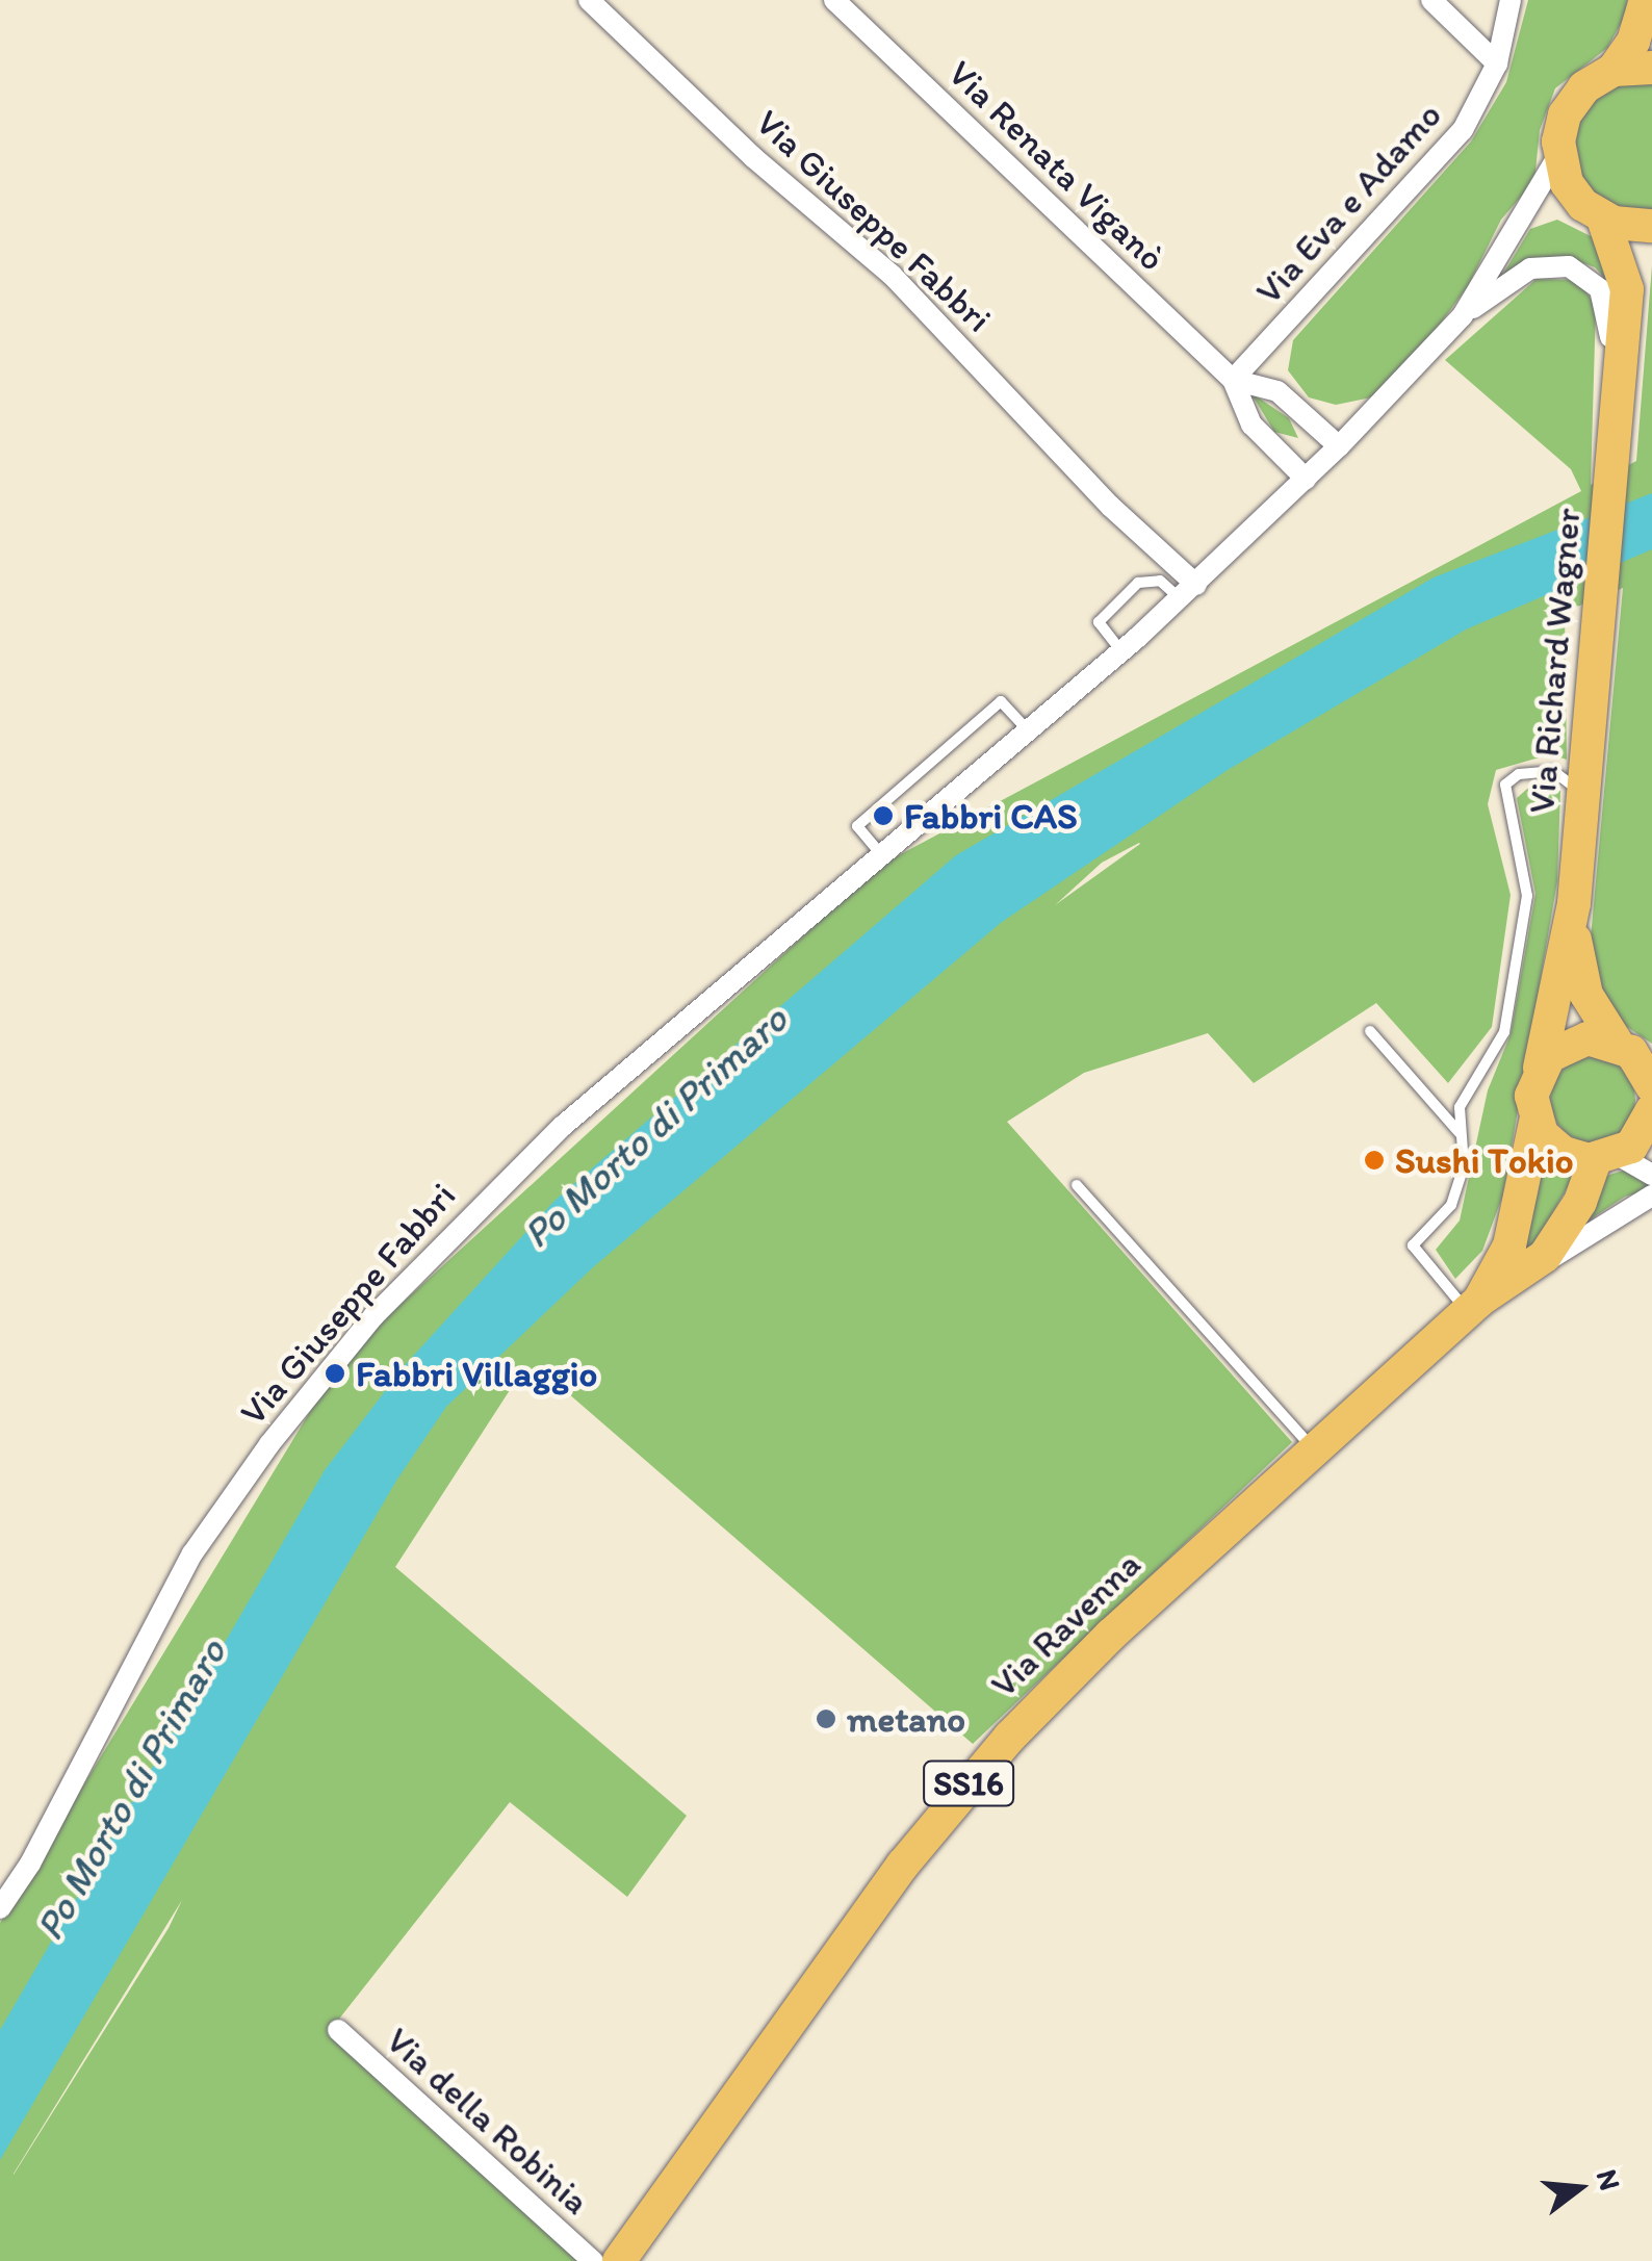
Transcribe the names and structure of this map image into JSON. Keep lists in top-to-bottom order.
{
  "streets": {
    "main road": ["Via Richard Wagner", "Via Ravenna", "SS16"],
    "street": [
      "Via Renata Viganò",
      "Via Eva e Adamo",
      "Via Giuseppe Fabbri",
      "Via della Robinia"
    ]
  },
  "crossings": [
    ["Via Renata Viganò", "Via Eva e Adamo"],
    ["Via Renata Viganò", "Via Giuseppe Fabbri"],
    ["Via Giuseppe Fabbri", "Via Richard Wagner"],
    ["Via Richard Wagner", "Via Ravenna"]
  ],
  "water": ["Po Morto di Primaro"],
  "places": [
    "Fabbri CAS",
    "Sushi Tokio",
    "Fabbri Villaggio",
    "metano"
  ],
  "north": "right"
}
